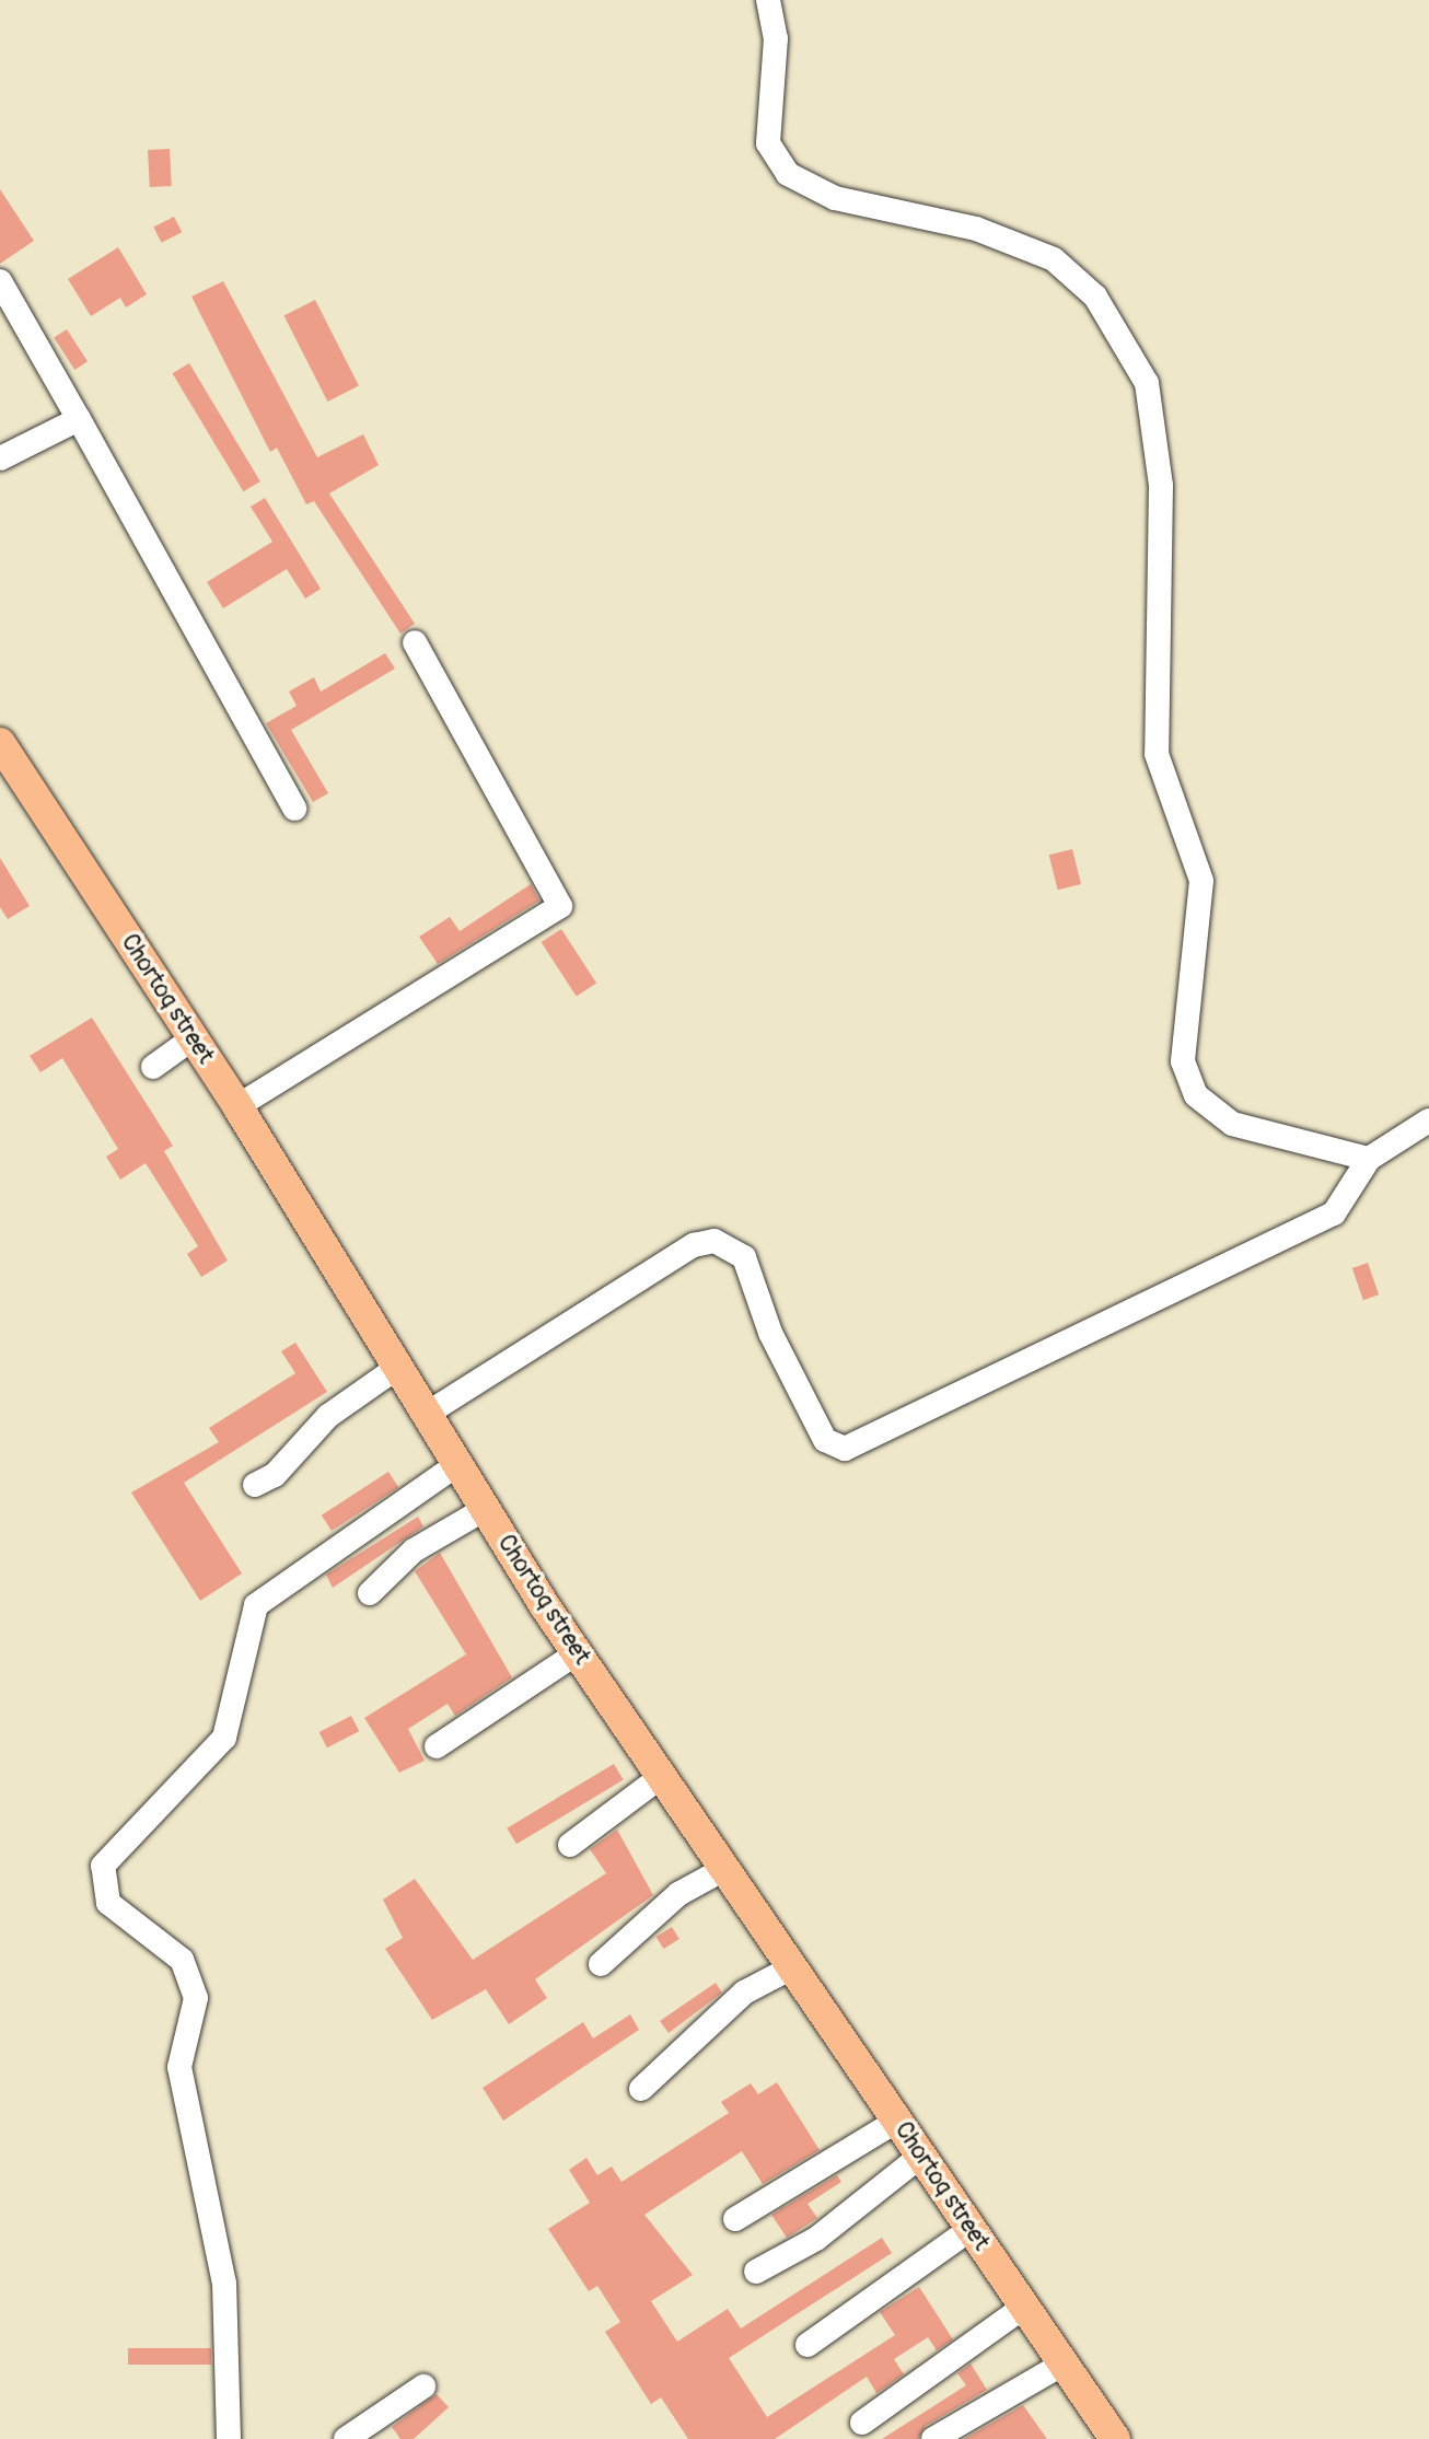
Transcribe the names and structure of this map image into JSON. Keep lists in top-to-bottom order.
{
  "streets": {
    "main road": ["Chortoq street"]
  }
}
